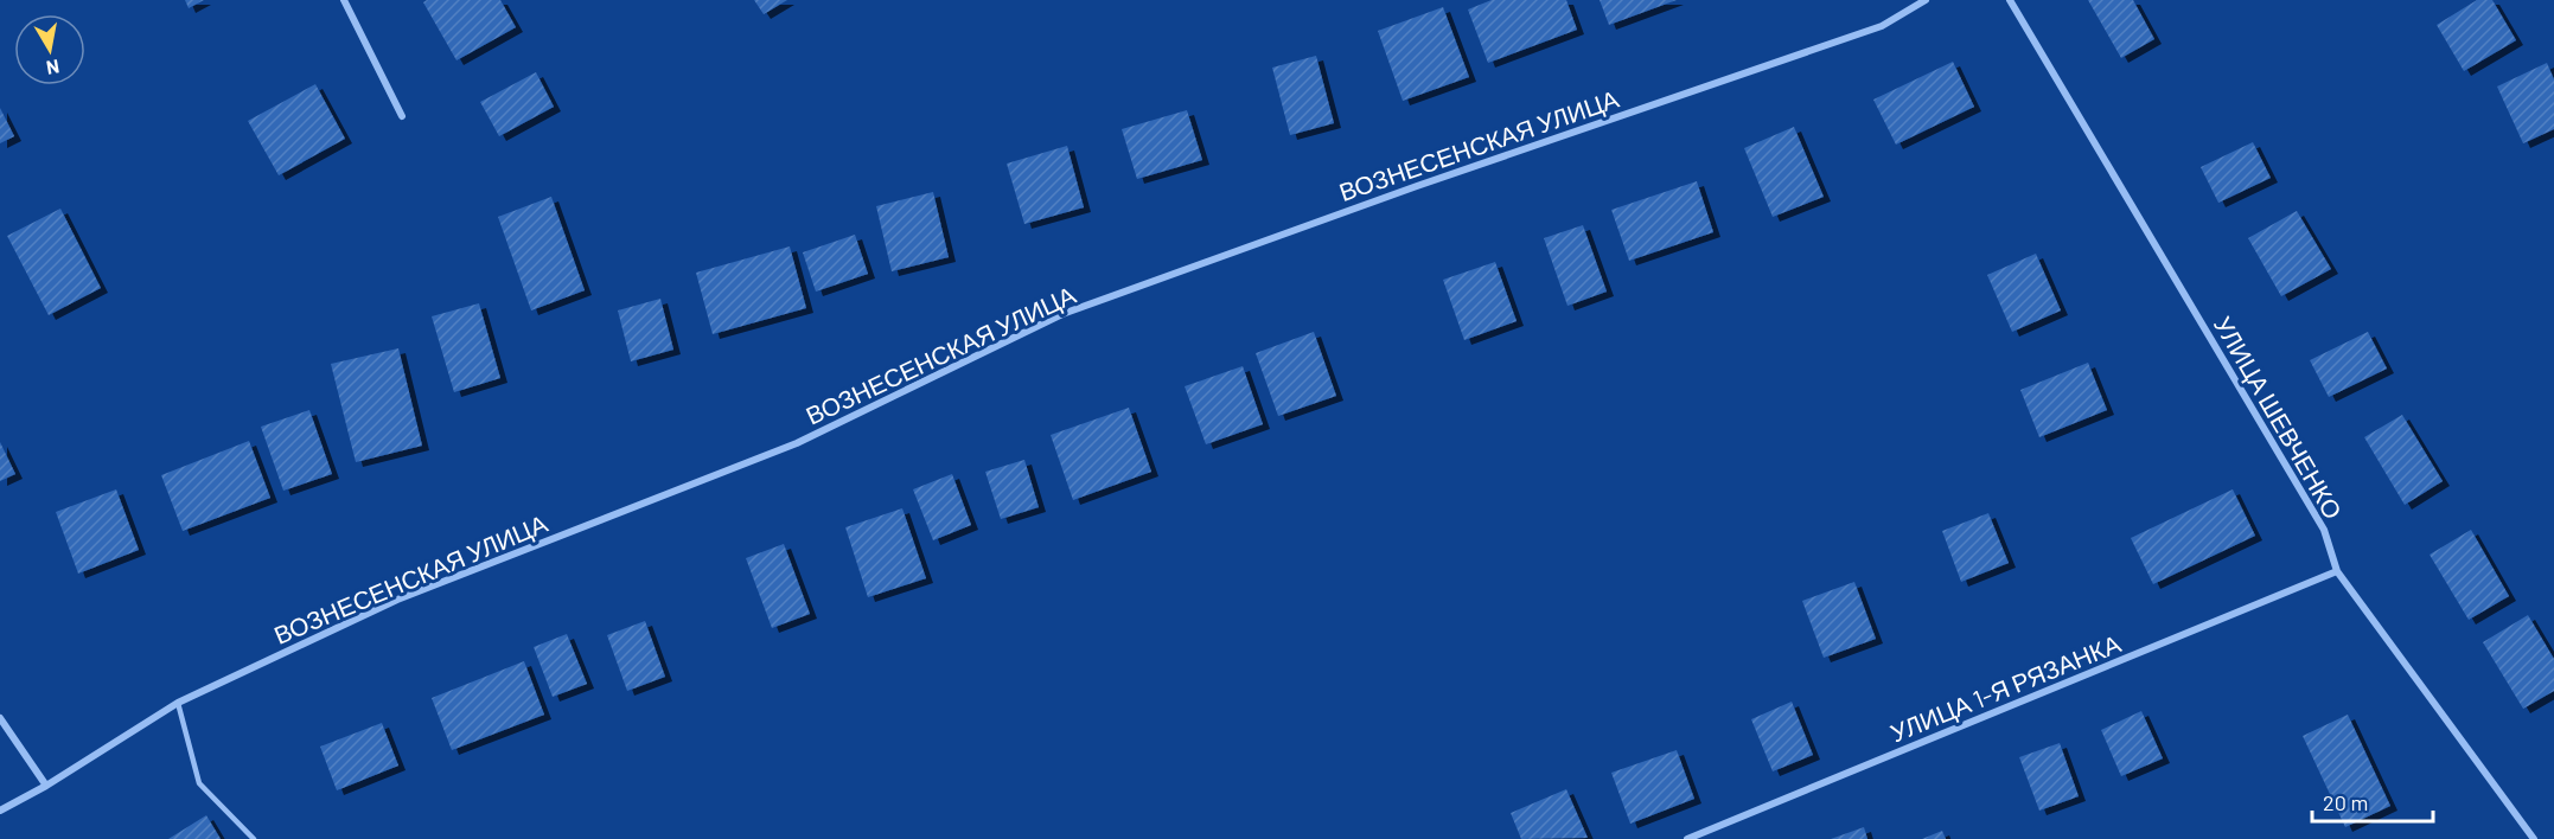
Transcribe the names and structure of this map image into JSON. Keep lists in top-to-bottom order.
{
  "streets": {
    "street": ["ВОЗНЕСЕНСКАЯ УЛИЦА", "УЛИЦА ШЕВЧЕНКО", "УЛИЦА 1-Я РЯЗАНКА"]
  },
  "crossings": [
    ["УЛИЦА ШЕВЧЕНКО", "УЛИЦА 1-Я РЯЗАНКА"]
  ],
  "scale_bar": "20 m",
  "north": "bottom"
}
